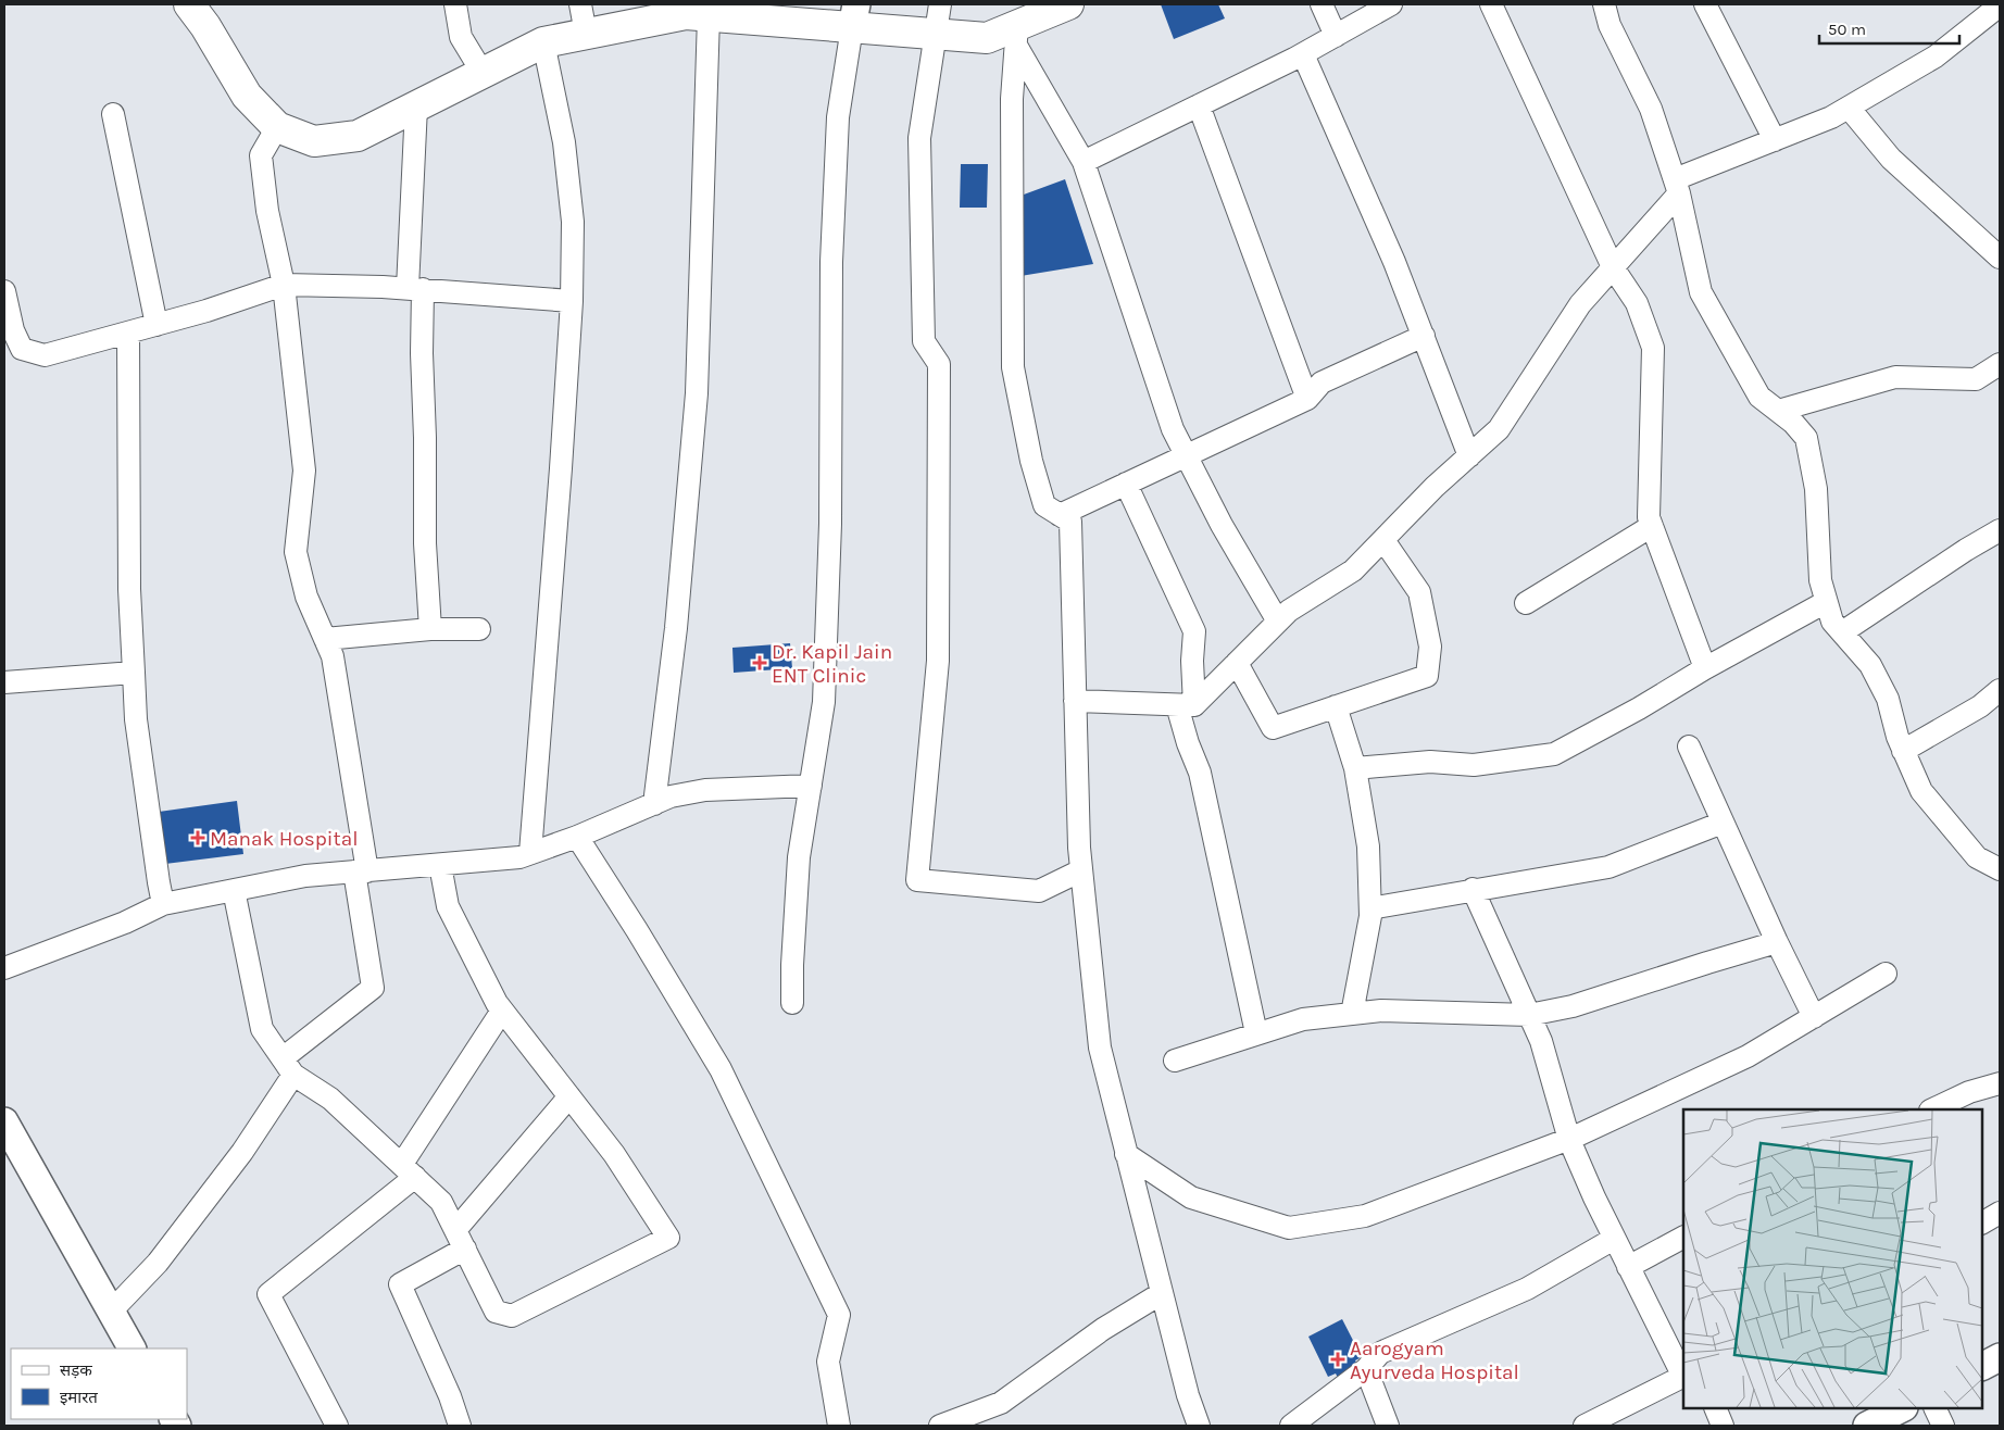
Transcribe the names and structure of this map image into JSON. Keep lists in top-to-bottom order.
{
  "places": {
    "health": ["Dr. Kapil Jain ENT Clinic", "Manak Hospital", "Aarogyam Ayurveda Hospital"]
  },
  "legend": ["सड़क", "इमारत"],
  "scale_bar": "50 m"
}
